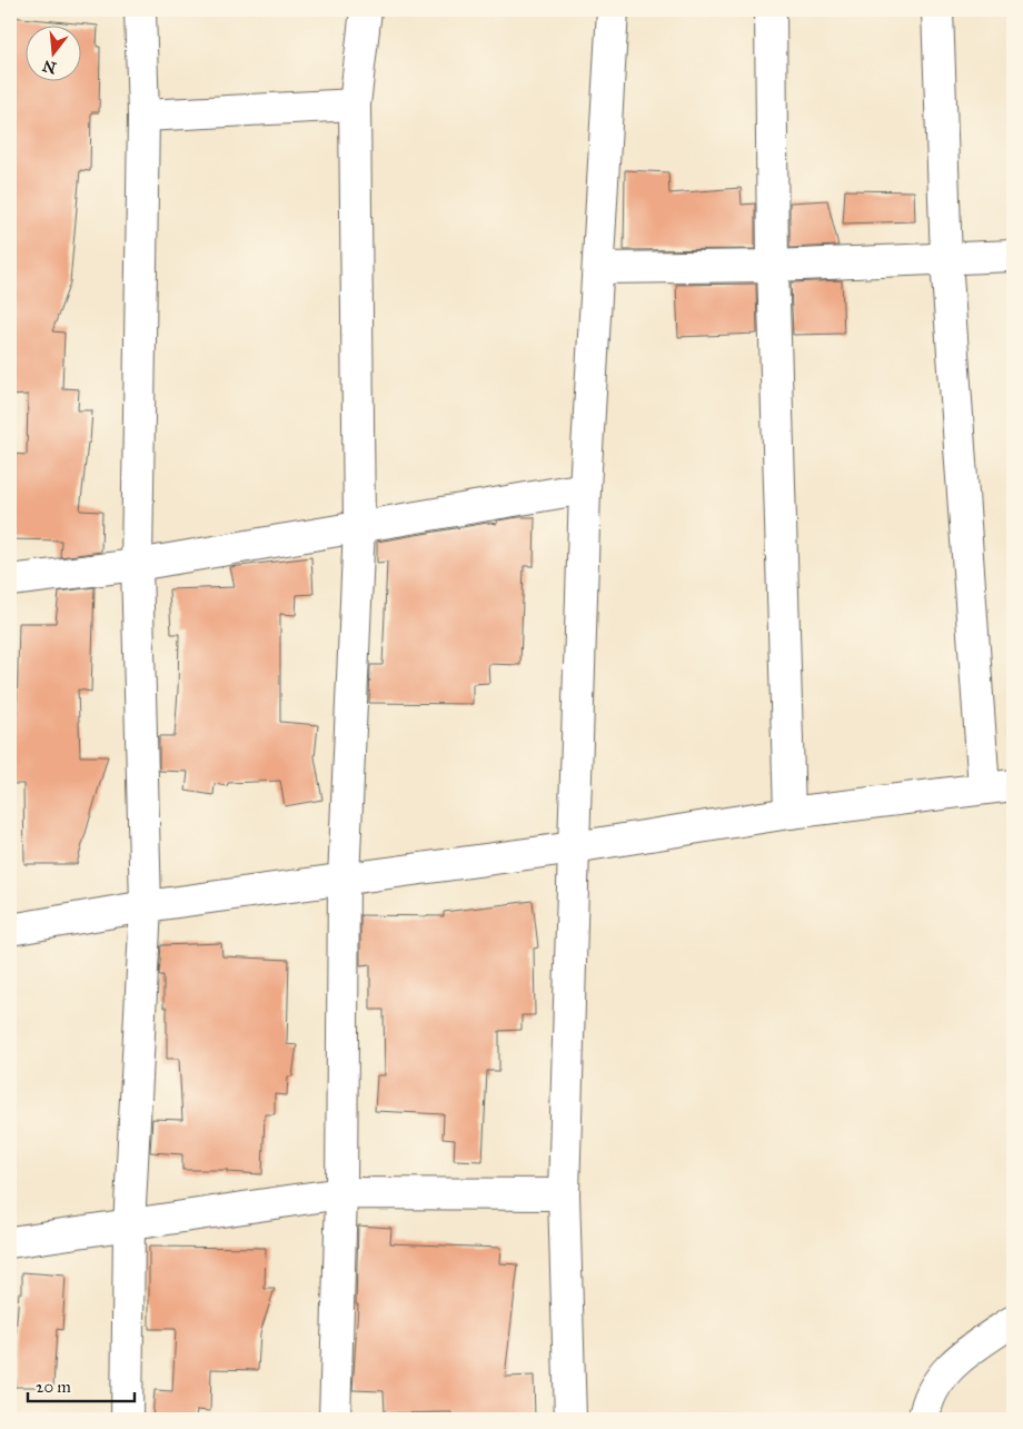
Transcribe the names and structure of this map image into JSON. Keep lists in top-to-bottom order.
{
  "scale_bar": "20 m",
  "north": "bottom"
}
